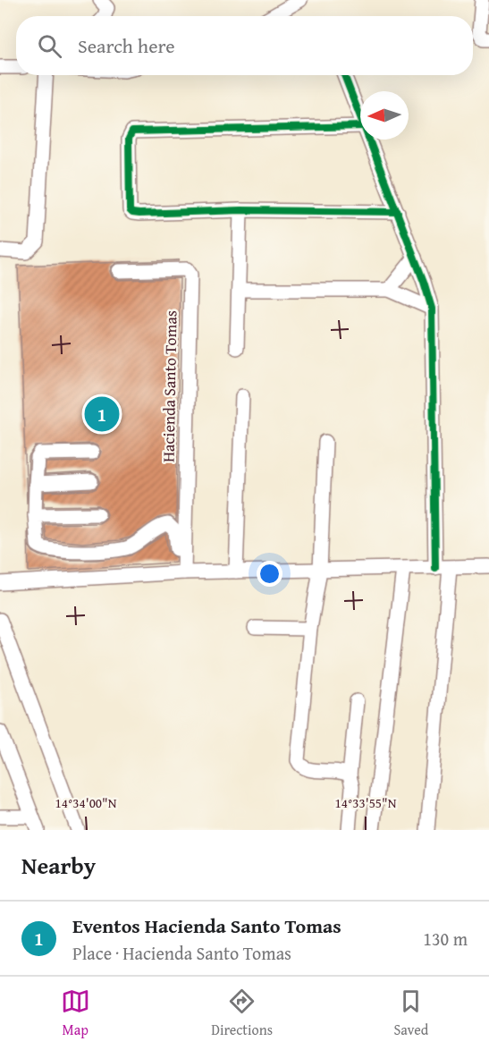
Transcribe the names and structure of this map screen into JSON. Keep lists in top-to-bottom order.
{
  "streets": {
    "street": ["Hacienda Santo Tomas"]
  },
  "north": "left",
  "page": {
    "search": "Search here",
    "pins": "1",
    "heading": "Nearby",
    "list": [
      {
        "mark": "1",
        "name": "Eventos Hacienda Santo Tomas",
        "note": "Place · Hacienda Santo Tomas",
        "value": "130 m"
      }
    ],
    "nav": ["Map", "Directions", "Saved"]
  },
  "coordinates": ["14°34'00\"N", "14°33'55\"N"]
}
